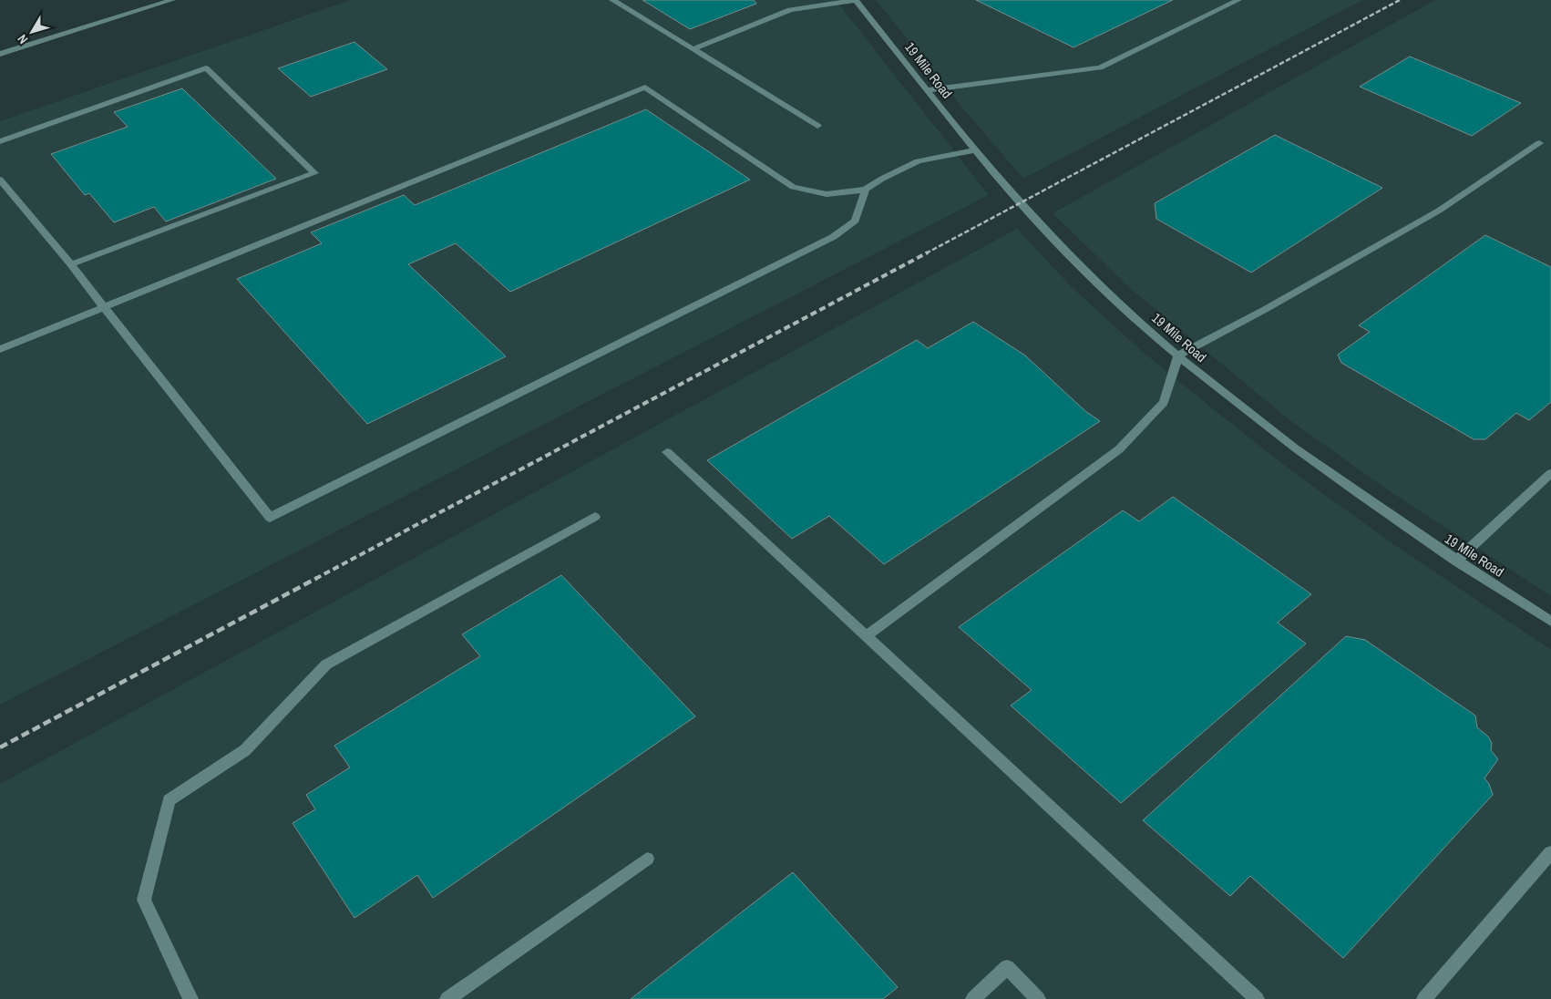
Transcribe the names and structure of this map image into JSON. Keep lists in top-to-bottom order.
{
  "streets": {
    "street": ["19 Mile Road"]
  },
  "north": "bottom left"
}
